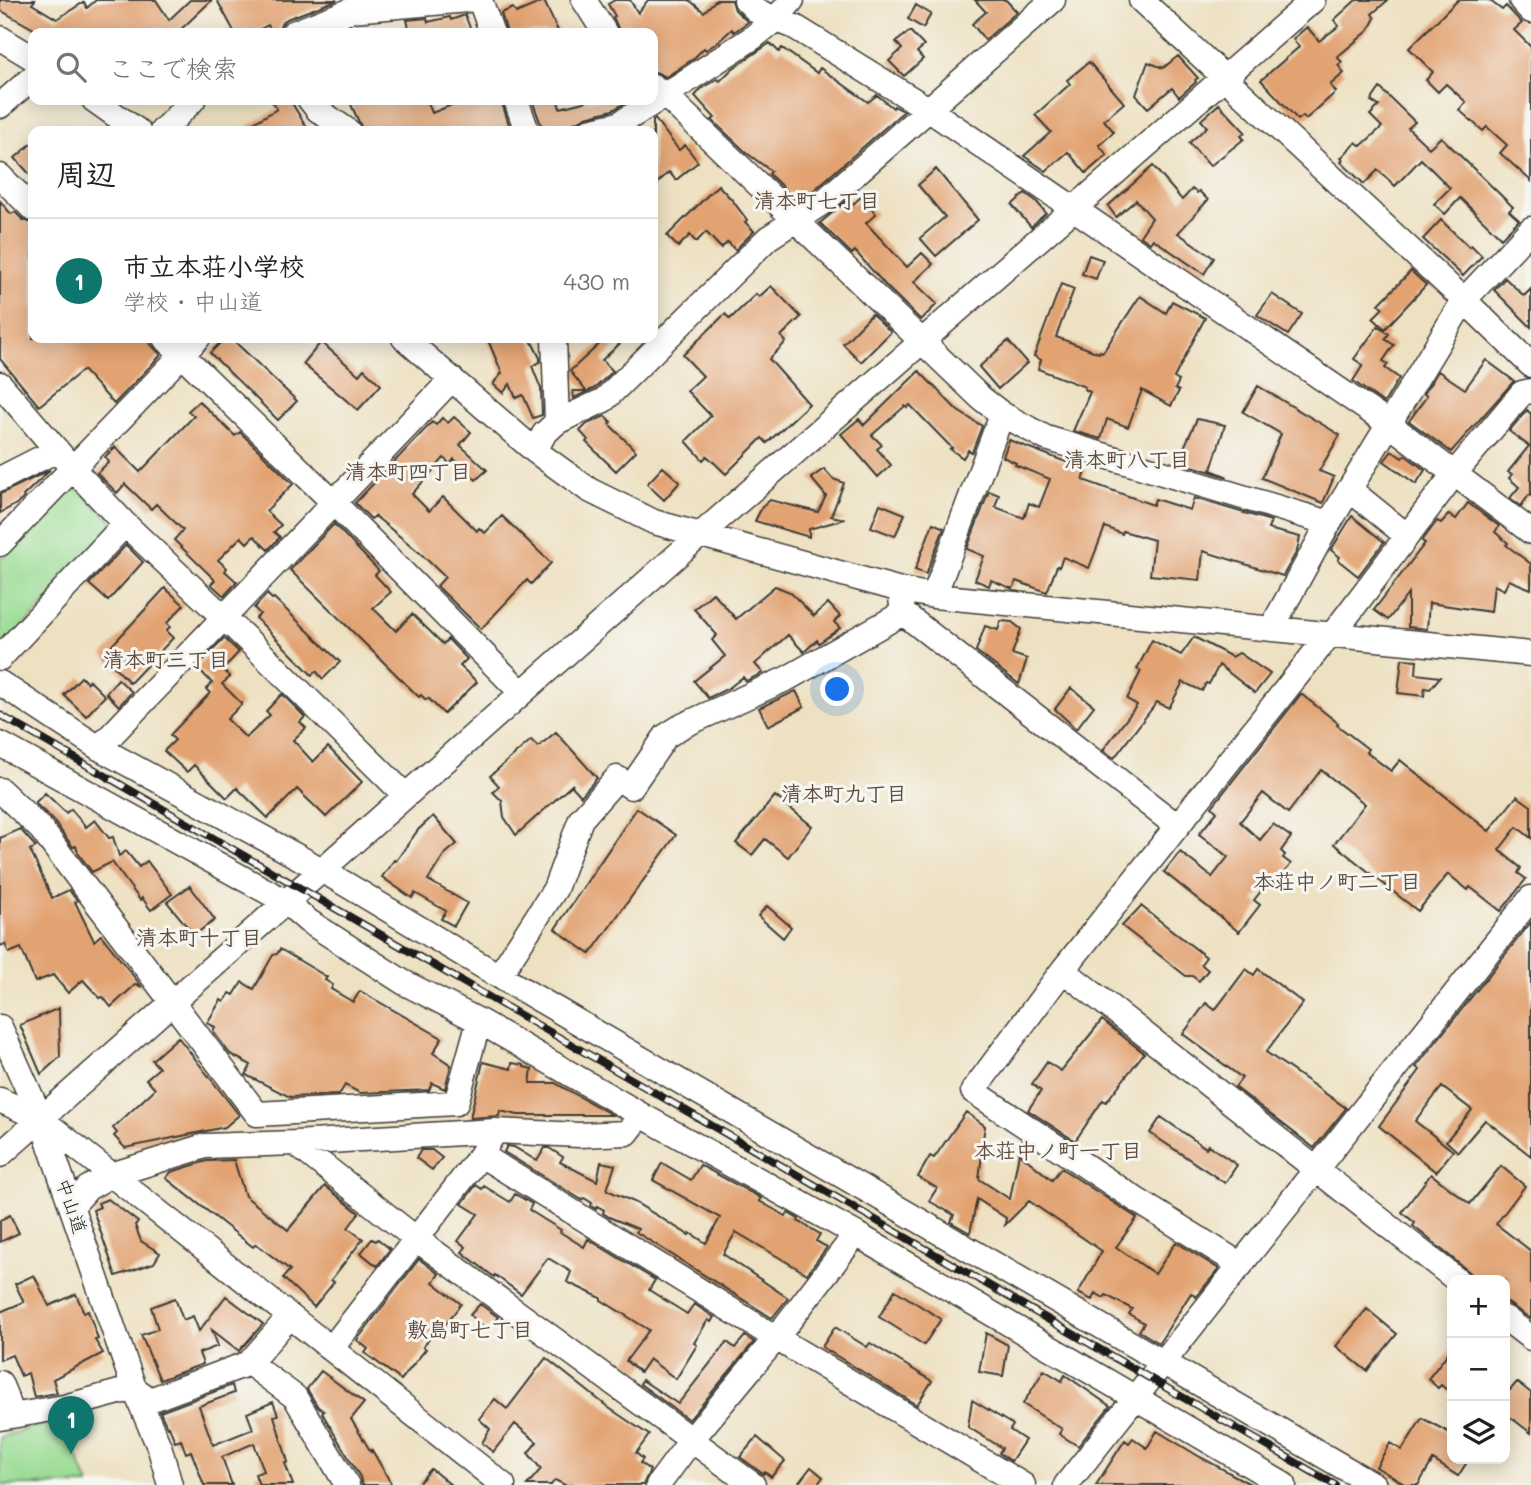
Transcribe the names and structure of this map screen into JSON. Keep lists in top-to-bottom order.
{
  "streets": {
    "street": ["中山道"]
  },
  "districts": [
    "清本町七丁目",
    "清本町八丁目",
    "清本町四丁目",
    "清本町三丁目",
    "清本町九丁目",
    "本荘中ノ町二丁目",
    "清本町十丁目",
    "本荘中ノ町一丁目",
    "敷島町七丁目"
  ],
  "page": {
    "search": "ここで検索",
    "heading": "周辺",
    "list": [
      {
        "mark": "1",
        "name": "市立本荘小学校",
        "note": "学校 · 中山道",
        "value": "430 m"
      }
    ],
    "map_buttons": ["+", "−"],
    "pins": "1"
  }
}
